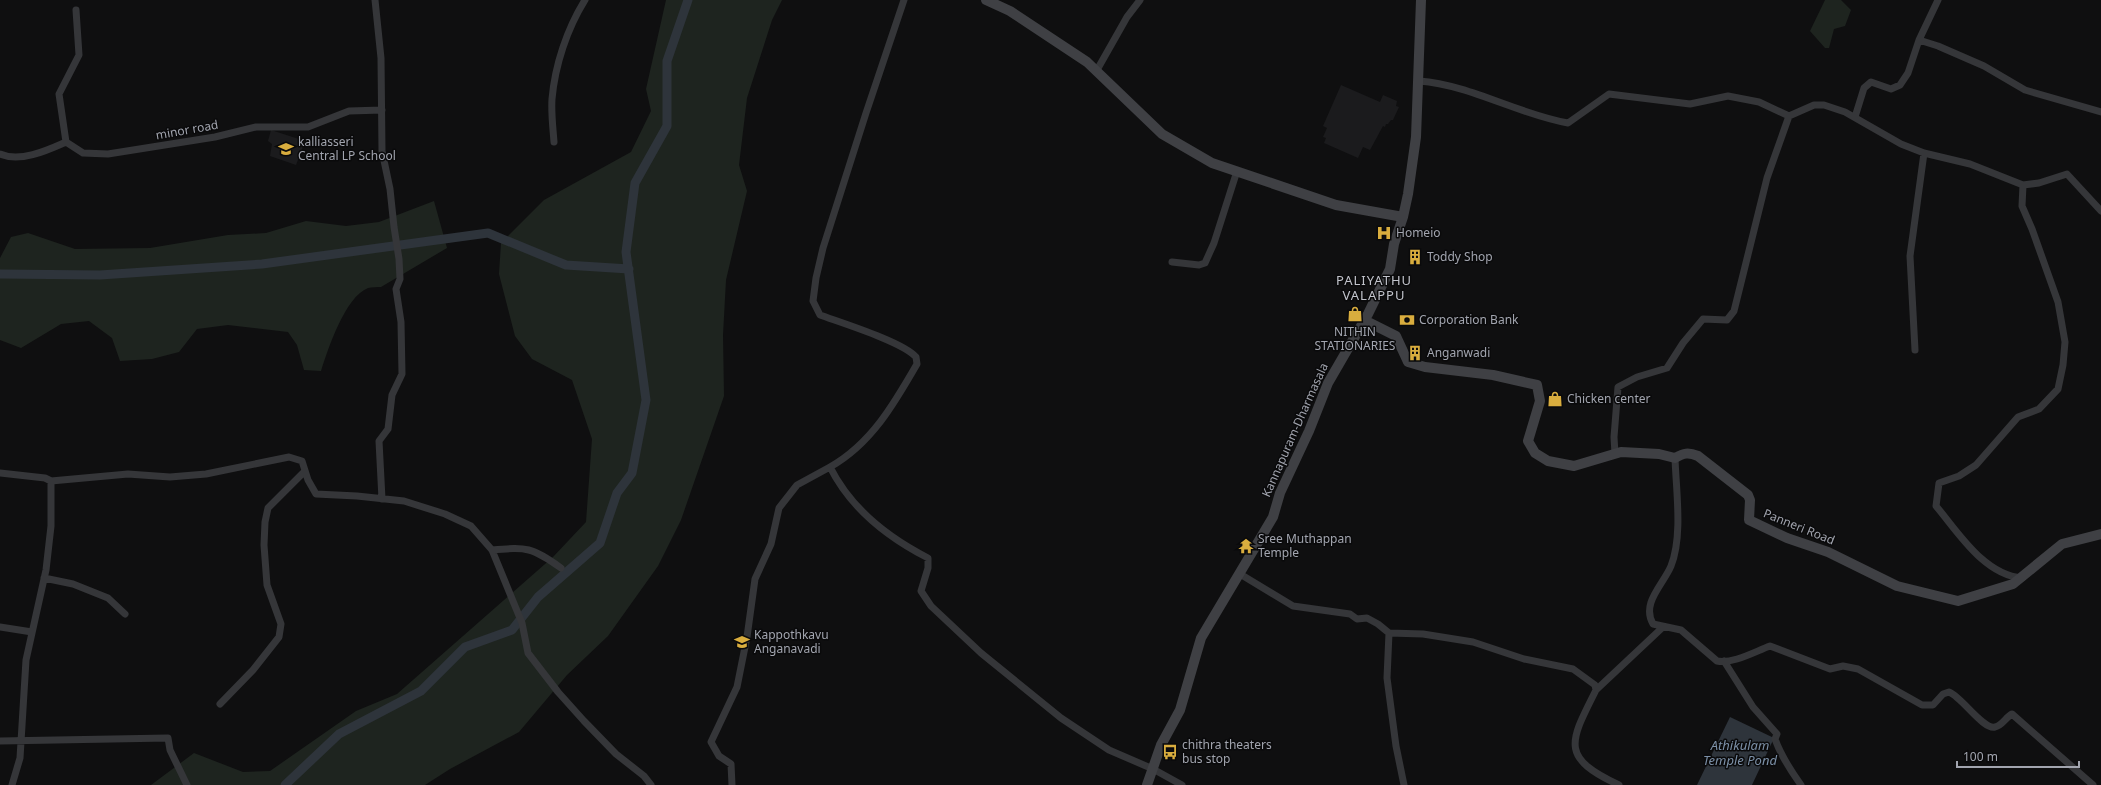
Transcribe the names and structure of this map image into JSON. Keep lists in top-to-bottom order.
{
  "streets": {
    "main road": ["Kannapuram-Dharmasala", "Panneri Road"],
    "street": ["minor road"]
  },
  "crossings": [
    ["Kannapuram-Dharmasala", "Panneri Road"]
  ],
  "districts": ["PALIYATHU VALAPPU"],
  "water": ["Athikulam Temple Pond"],
  "places": {
    "school or university": ["kalliasseri Central LP School", "Kappothkavu Anganavadi"],
    "hospital": ["Homeio"],
    "building": ["Toddy Shop", "Anganwadi"],
    "shop": ["NITHIN STATIONARIES", "Chicken center"],
    "bank": ["Corporation Bank"],
    "temple": ["Sree Muthappan Temple"],
    "bus stop": ["chithra theaters bus stop"]
  },
  "scale_bar": "100 m"
}
